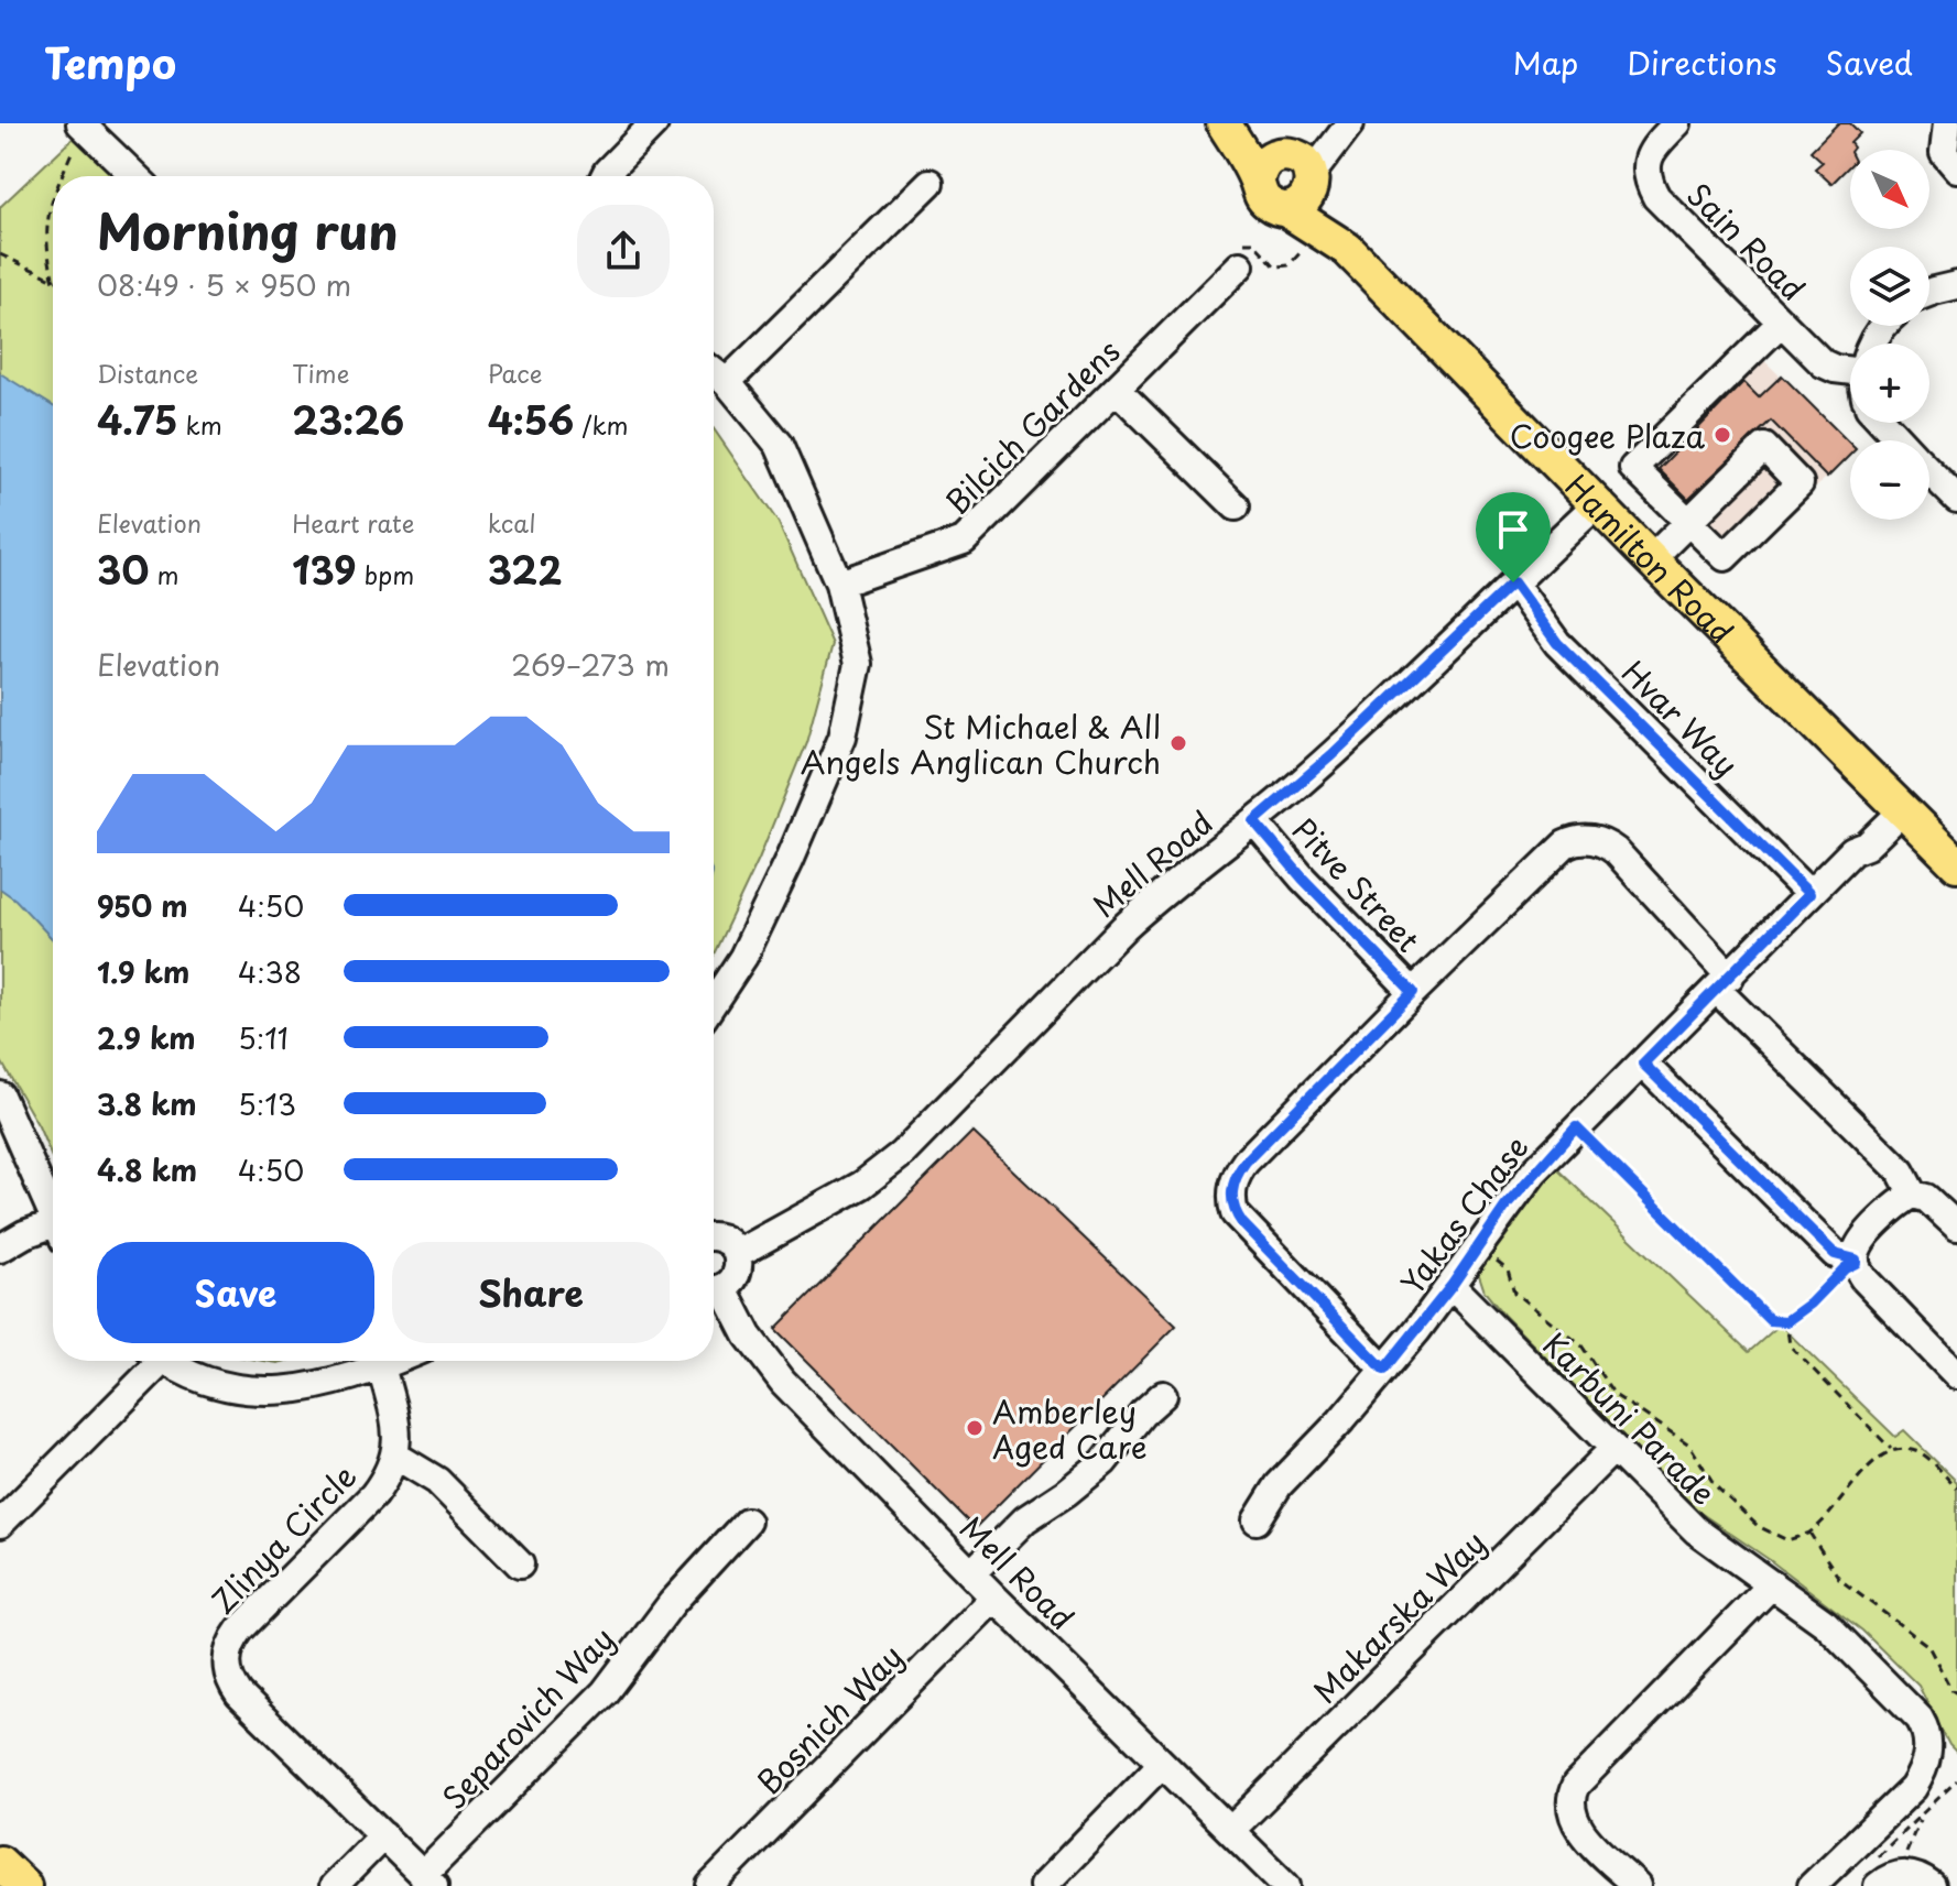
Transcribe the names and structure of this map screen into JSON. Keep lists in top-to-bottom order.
{
  "streets": {
    "main road": ["Hamilton Road"],
    "street": [
      "Sain Road",
      "Bilcich Gardens",
      "Hvar Way",
      "Mell Road",
      "Pitve Street",
      "Yakas Chase",
      "Karbuni Parade",
      "Zlinya Circle",
      "Makarska Way",
      "Separovich Way",
      "Bosnich Way"
    ]
  },
  "crossings": [
    ["Hamilton Road", "Mell Road"],
    ["Hamilton Road", "Yakas Chase"],
    ["Hvar Way", "Mell Road"],
    ["Hvar Way", "Yakas Chase"],
    ["Mell Road", "Pitve Street"],
    ["Mell Road", "Makarska Way"],
    ["Mell Road", "Bosnich Way"],
    ["Yakas Chase", "Karbuni Parade"],
    ["Karbuni Parade", "Makarska Way"],
    ["Zlinya Circle", "Separovich Way"]
  ],
  "places": ["Coogee Plaza", "St Michael & All Angels Anglican Church", "Amberley Aged Care"],
  "north": "bottom right",
  "page": {
    "header": "Tempo",
    "nav": ["Map", "Directions", "Saved"],
    "map_buttons": ["+", "−"],
    "heading": ["Morning run", "08:49 · 5 × 950 m"],
    "stats": [
      ["Distance", "4.75 km"],
      ["Time", "23:26"],
      ["Pace", "4:56 /km"],
      ["Elevation", "30 m"],
      ["Heart rate", "139 bpm"],
      ["kcal", "322"]
    ],
    "chart": ["Elevation", "269–273 m"],
    "list": [
      {
        "name": "950 m",
        "note": "4:50"
      },
      {
        "name": "1.9 km",
        "note": "4:38"
      },
      {
        "name": "2.9 km",
        "note": "5:11"
      },
      {
        "name": "3.8 km",
        "note": "5:13"
      },
      {
        "name": "4.8 km",
        "note": "4:50"
      }
    ],
    "buttons": ["Save", "Share"]
  }
}
